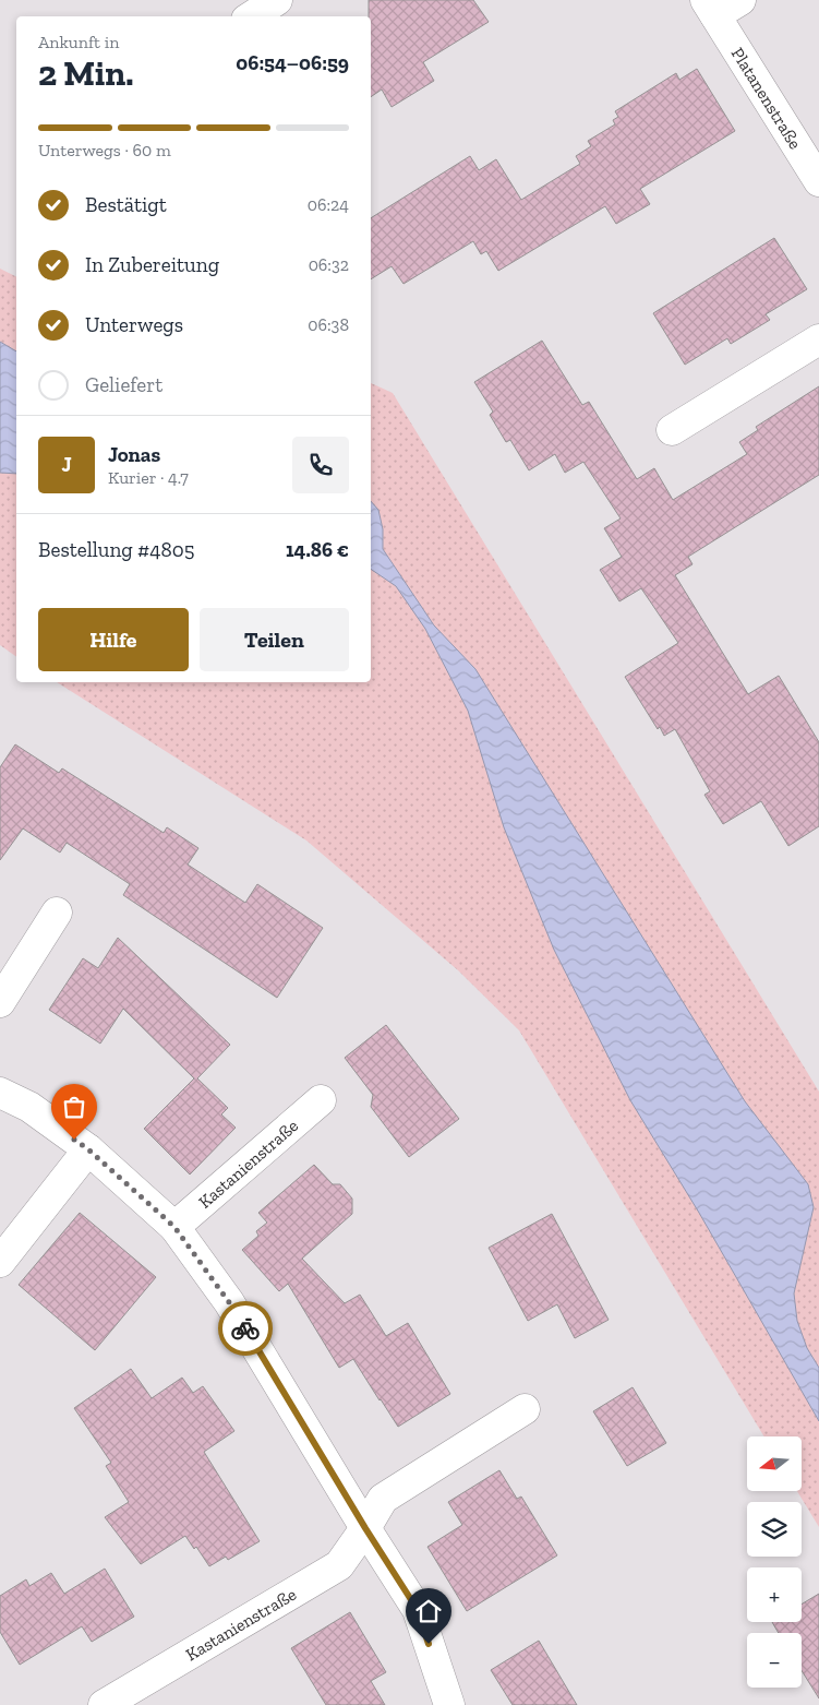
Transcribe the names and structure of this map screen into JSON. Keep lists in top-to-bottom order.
{
  "streets": {
    "street": ["Platanenstraße", "Kastanienstraße"]
  },
  "north": "left",
  "page": {
    "heading": ["2 Min.", "Ankunft in", "06:54–06:59"],
    "panel": [
      "Jonas",
      "Kurier · 4.7",
      "Bestellung #4805",
      "14.86 €"
    ],
    "bar": "Unterwegs · 60 m",
    "list": [
      ["Bestätigt", "06:24"],
      ["In Zubereitung", "06:32"],
      ["Unterwegs", "06:38"],
      "Geliefert"
    ],
    "round": "J",
    "buttons": ["Hilfe", "Teilen"],
    "map_buttons": ["+", "−"]
  }
}
